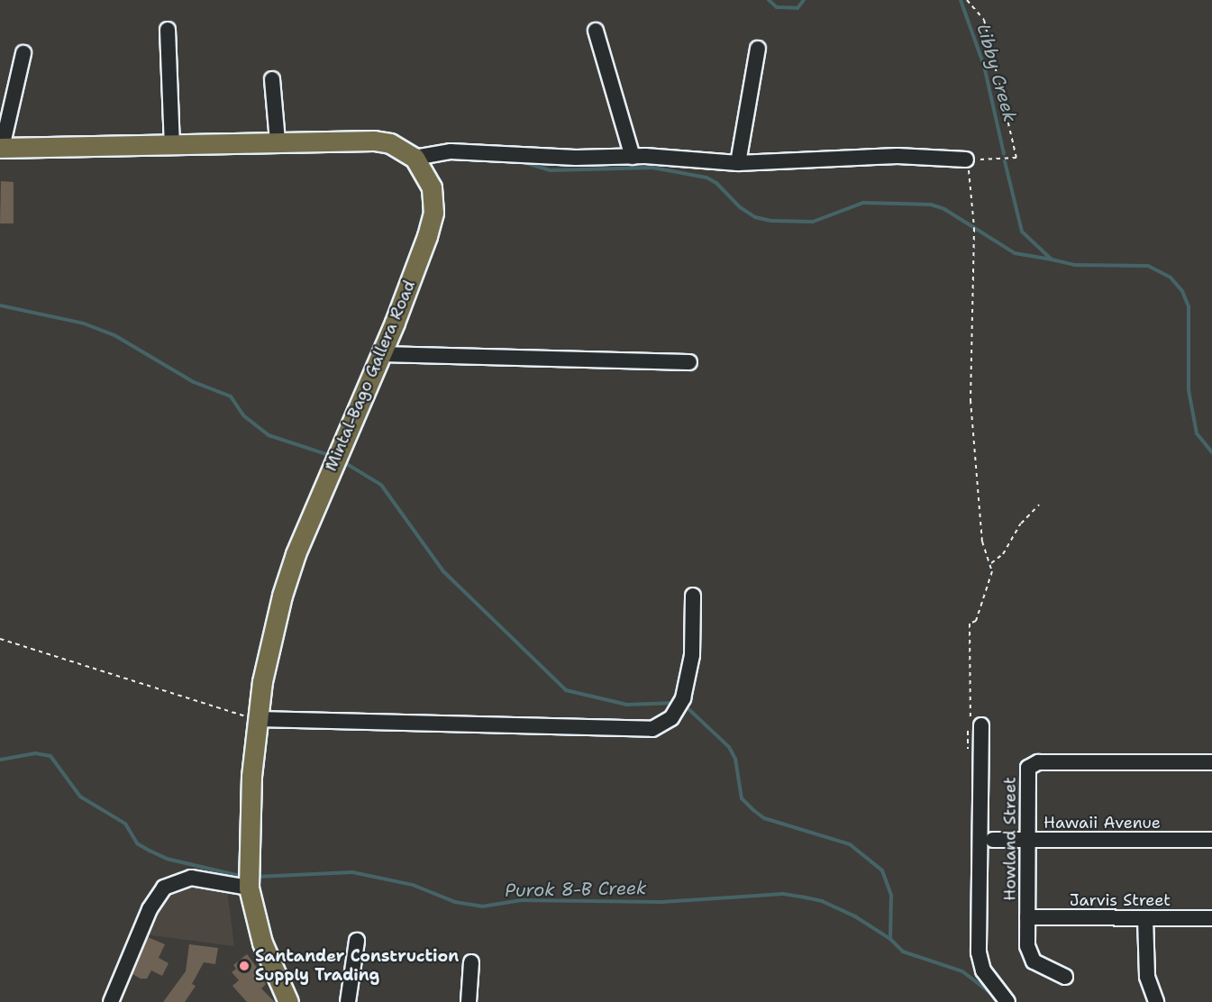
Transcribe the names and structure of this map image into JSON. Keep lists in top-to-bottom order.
{
  "streets": {
    "main road": ["Mintal-Bago Gallera Road"],
    "street": ["Hawaii Avenue", "Howland Street", "Jarvis Street"]
  },
  "crossings": [
    ["Hawaii Avenue", "Howland Street"],
    ["Howland Street", "Jarvis Street"]
  ],
  "water": ["Libby Creek", "Purok 8-B Creek"],
  "places": ["Santander Construction Supply Trading"]
}
